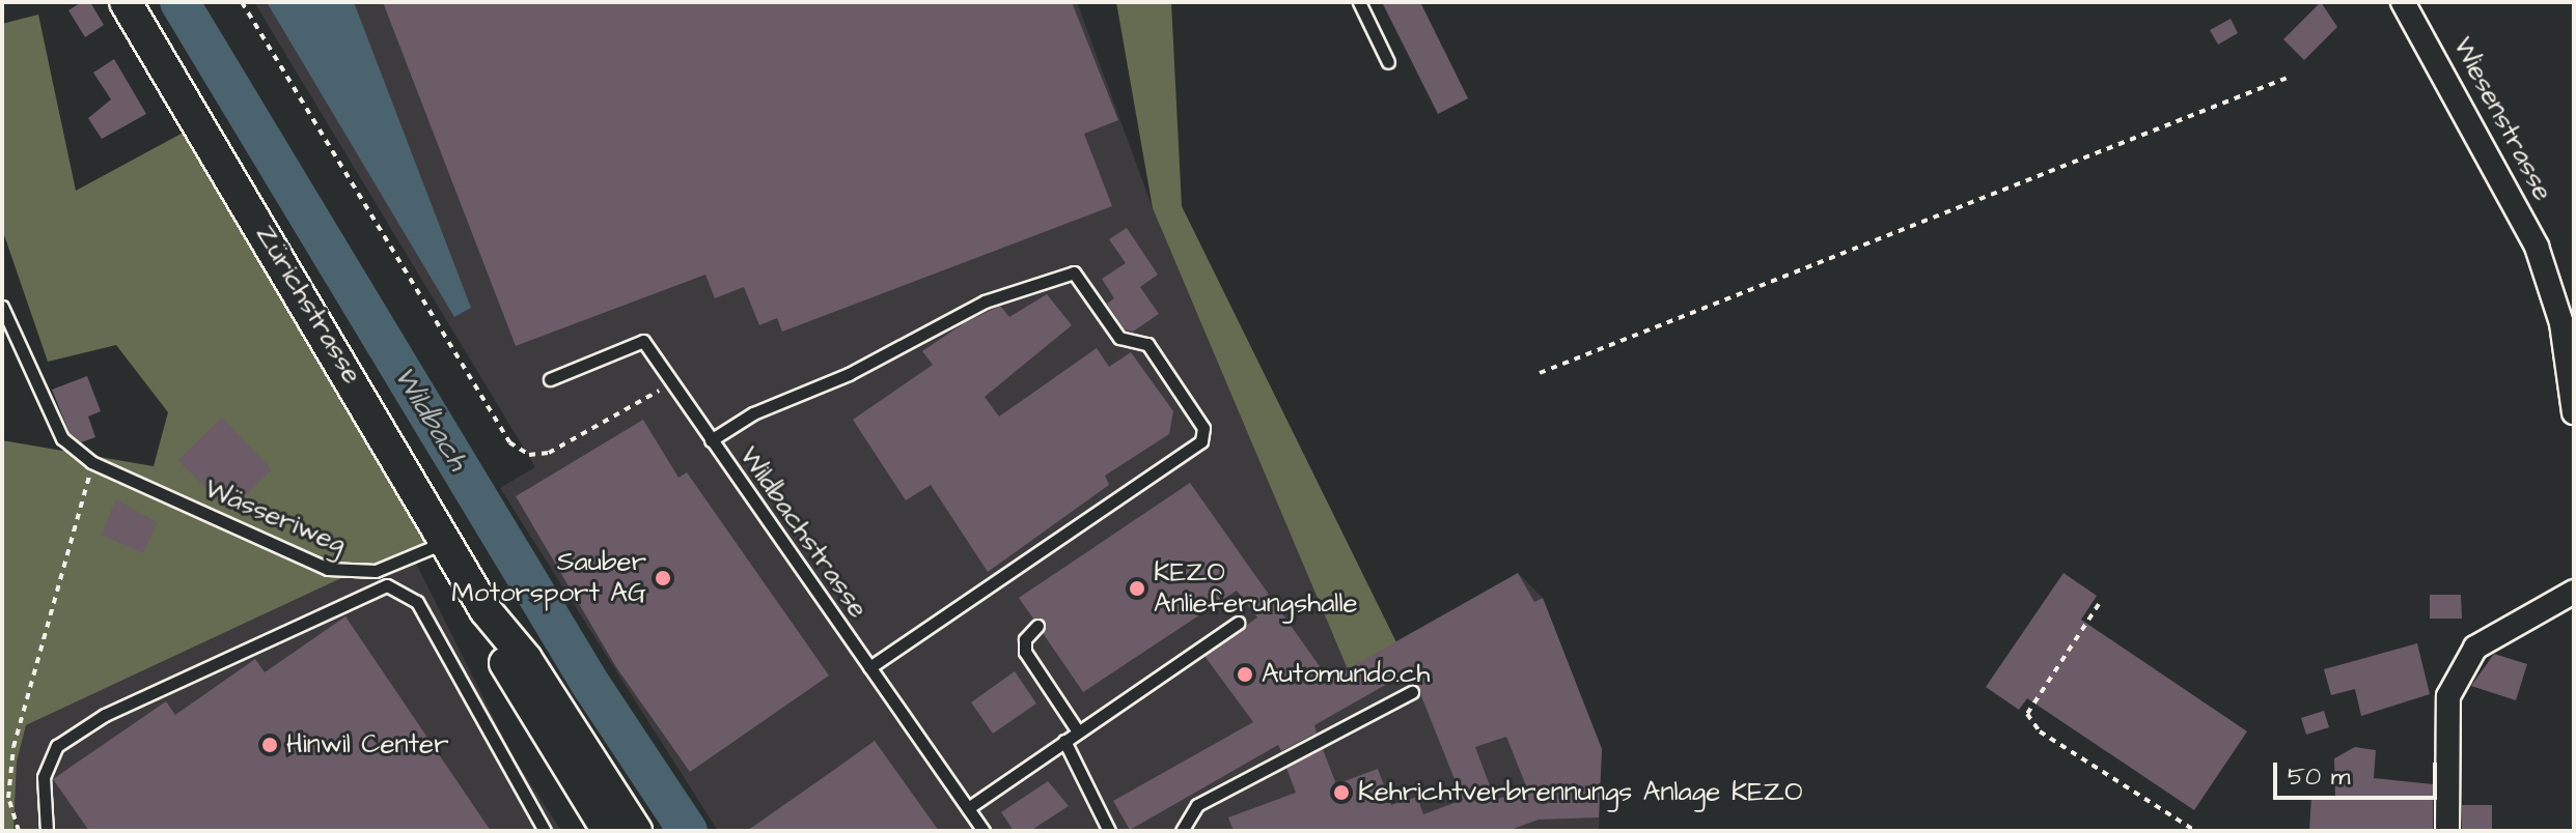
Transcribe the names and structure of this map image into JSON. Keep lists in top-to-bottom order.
{
  "streets": {
    "main road": ["Zürichstrasse"],
    "street": ["Wiesenstrasse"],
    "lane": ["Wässeriweg", "Wildbachstrasse"]
  },
  "crossings": [
    ["Zürichstrasse", "Wässeriweg"]
  ],
  "water": ["Wildbach"],
  "places": [
    "Sauber Motorsport AG",
    "KEZO Anlieferungshalle",
    "Automundo.ch",
    "Hinwil Center",
    "Kehrichtverbrennungs Anlage KEZO"
  ],
  "scale_bar": "50 m"
}
